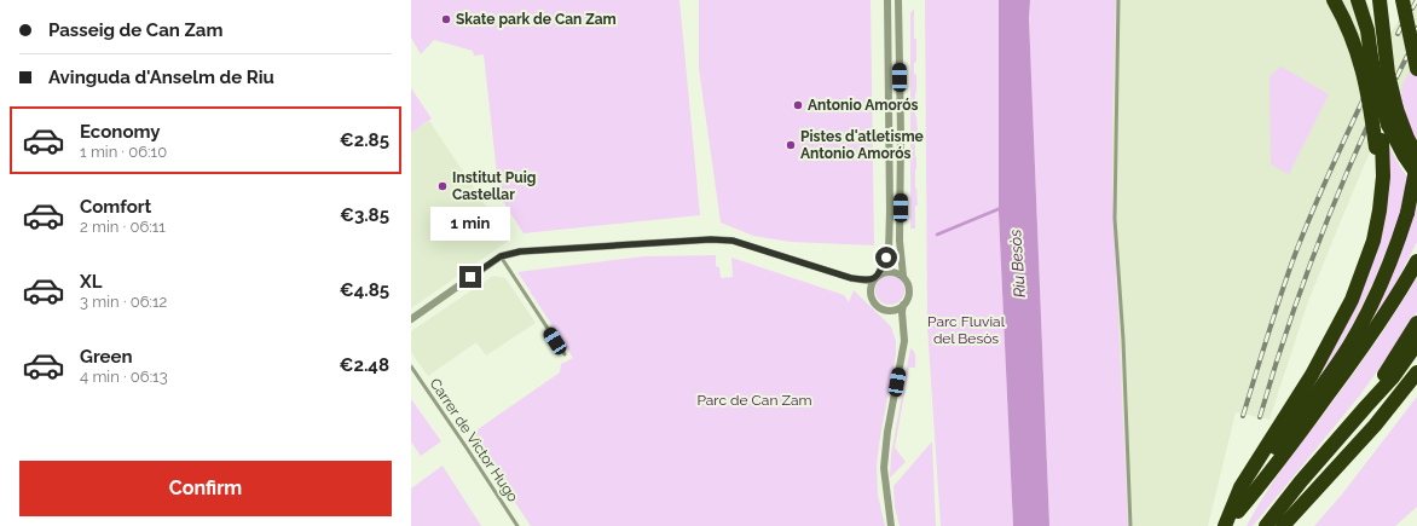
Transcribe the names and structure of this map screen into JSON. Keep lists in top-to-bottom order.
{
  "streets": {
    "lane": ["Carrer de Victor Hugo"]
  },
  "water": ["Riu Besòs"],
  "parks": ["Parc Fluvial del Besòs", "Parc de Can Zam"],
  "places": [
    "Skate park de Can Zam",
    "Antonio Amorós",
    "Pistes d'atletisme Antonio Amorós",
    "Institut Puig Castellar"
  ],
  "page": {
    "banner": ["Passeig de Can Zam", "Avinguda d'Anselm de Riu"],
    "list": [
      {
        "name": "Economy",
        "note": "1 min · 06:10",
        "value": "€2.85"
      },
      {
        "name": "Comfort",
        "note": "2 min · 06:11",
        "value": "€3.85"
      },
      {
        "name": "XL",
        "note": "3 min · 06:12",
        "value": "€4.85"
      },
      {
        "name": "Green",
        "note": "4 min · 06:13",
        "value": "€2.48"
      }
    ],
    "bubble": "1 min",
    "buttons": "Confirm"
  }
}
